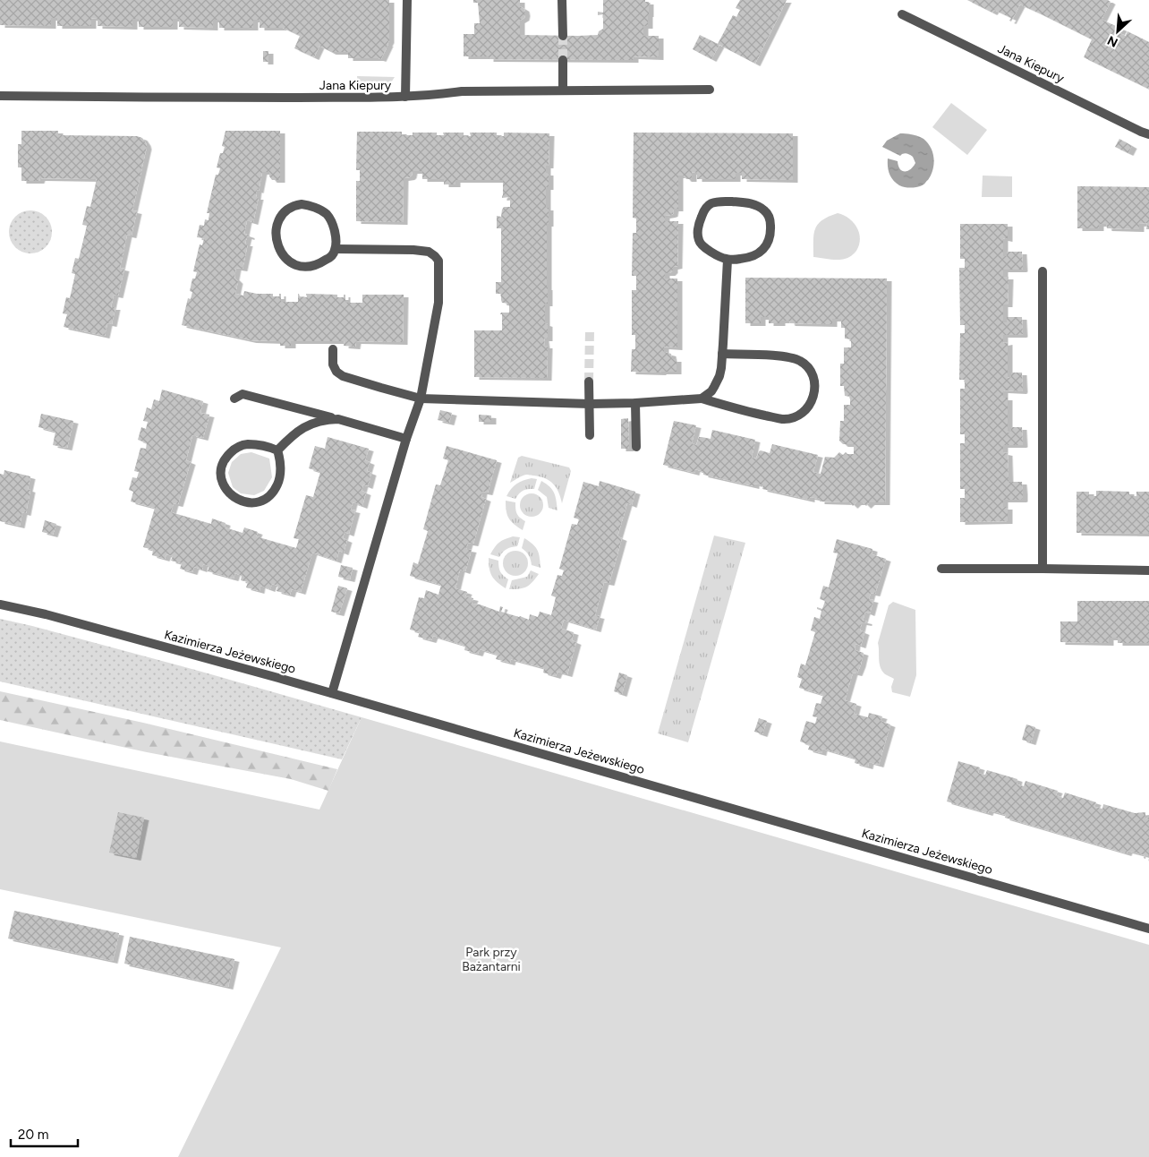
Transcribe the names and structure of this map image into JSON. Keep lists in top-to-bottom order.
{
  "streets": {
    "street": ["Jana Kiepury", "Kazimierza Jeżewskiego"]
  },
  "parks": ["Park przy Bażantarni"],
  "scale_bar": "20 m",
  "north": "bottom left"
}
